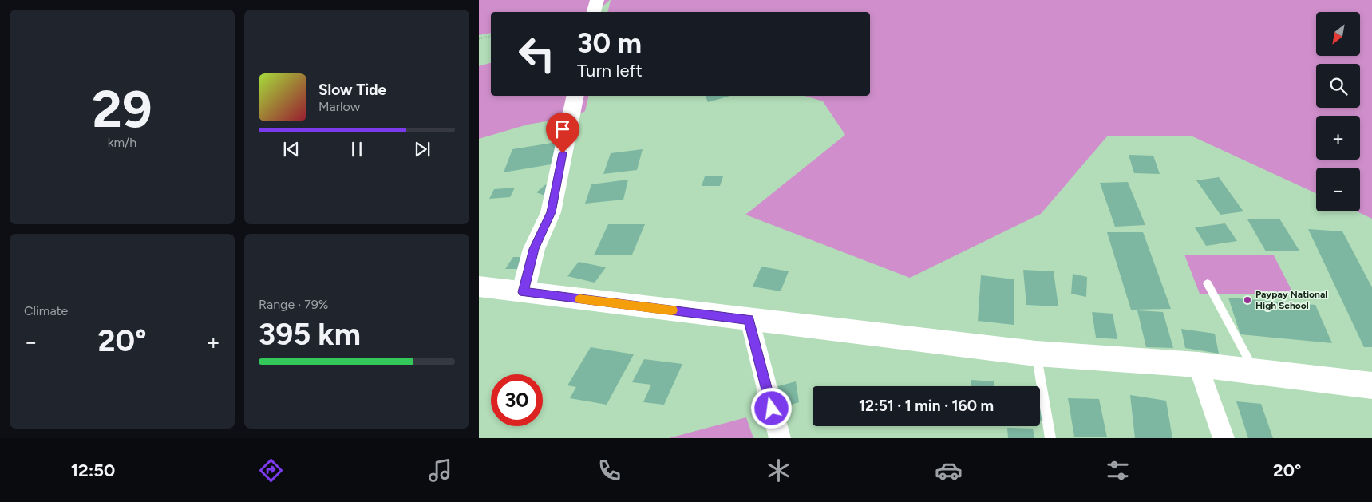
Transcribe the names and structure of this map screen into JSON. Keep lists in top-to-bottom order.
{
  "places": ["Paypay National High School"],
  "north": "bottom left",
  "page": {
    "tile": [
      ["29", "km/h"],
      "Climate",
      ["Range · 79%", "395 km"]
    ],
    "map_buttons": ["+", "−"],
    "turn": ["30 m", "Turn left"],
    "song": ["Slow Tide", "Marlow"],
    "heat": ["−", "20°", "+"],
    "limit": "30",
    "trip": "12:51 · 1 min · 160 m",
    "tabs": ["12:50", "20°"]
  }
}
